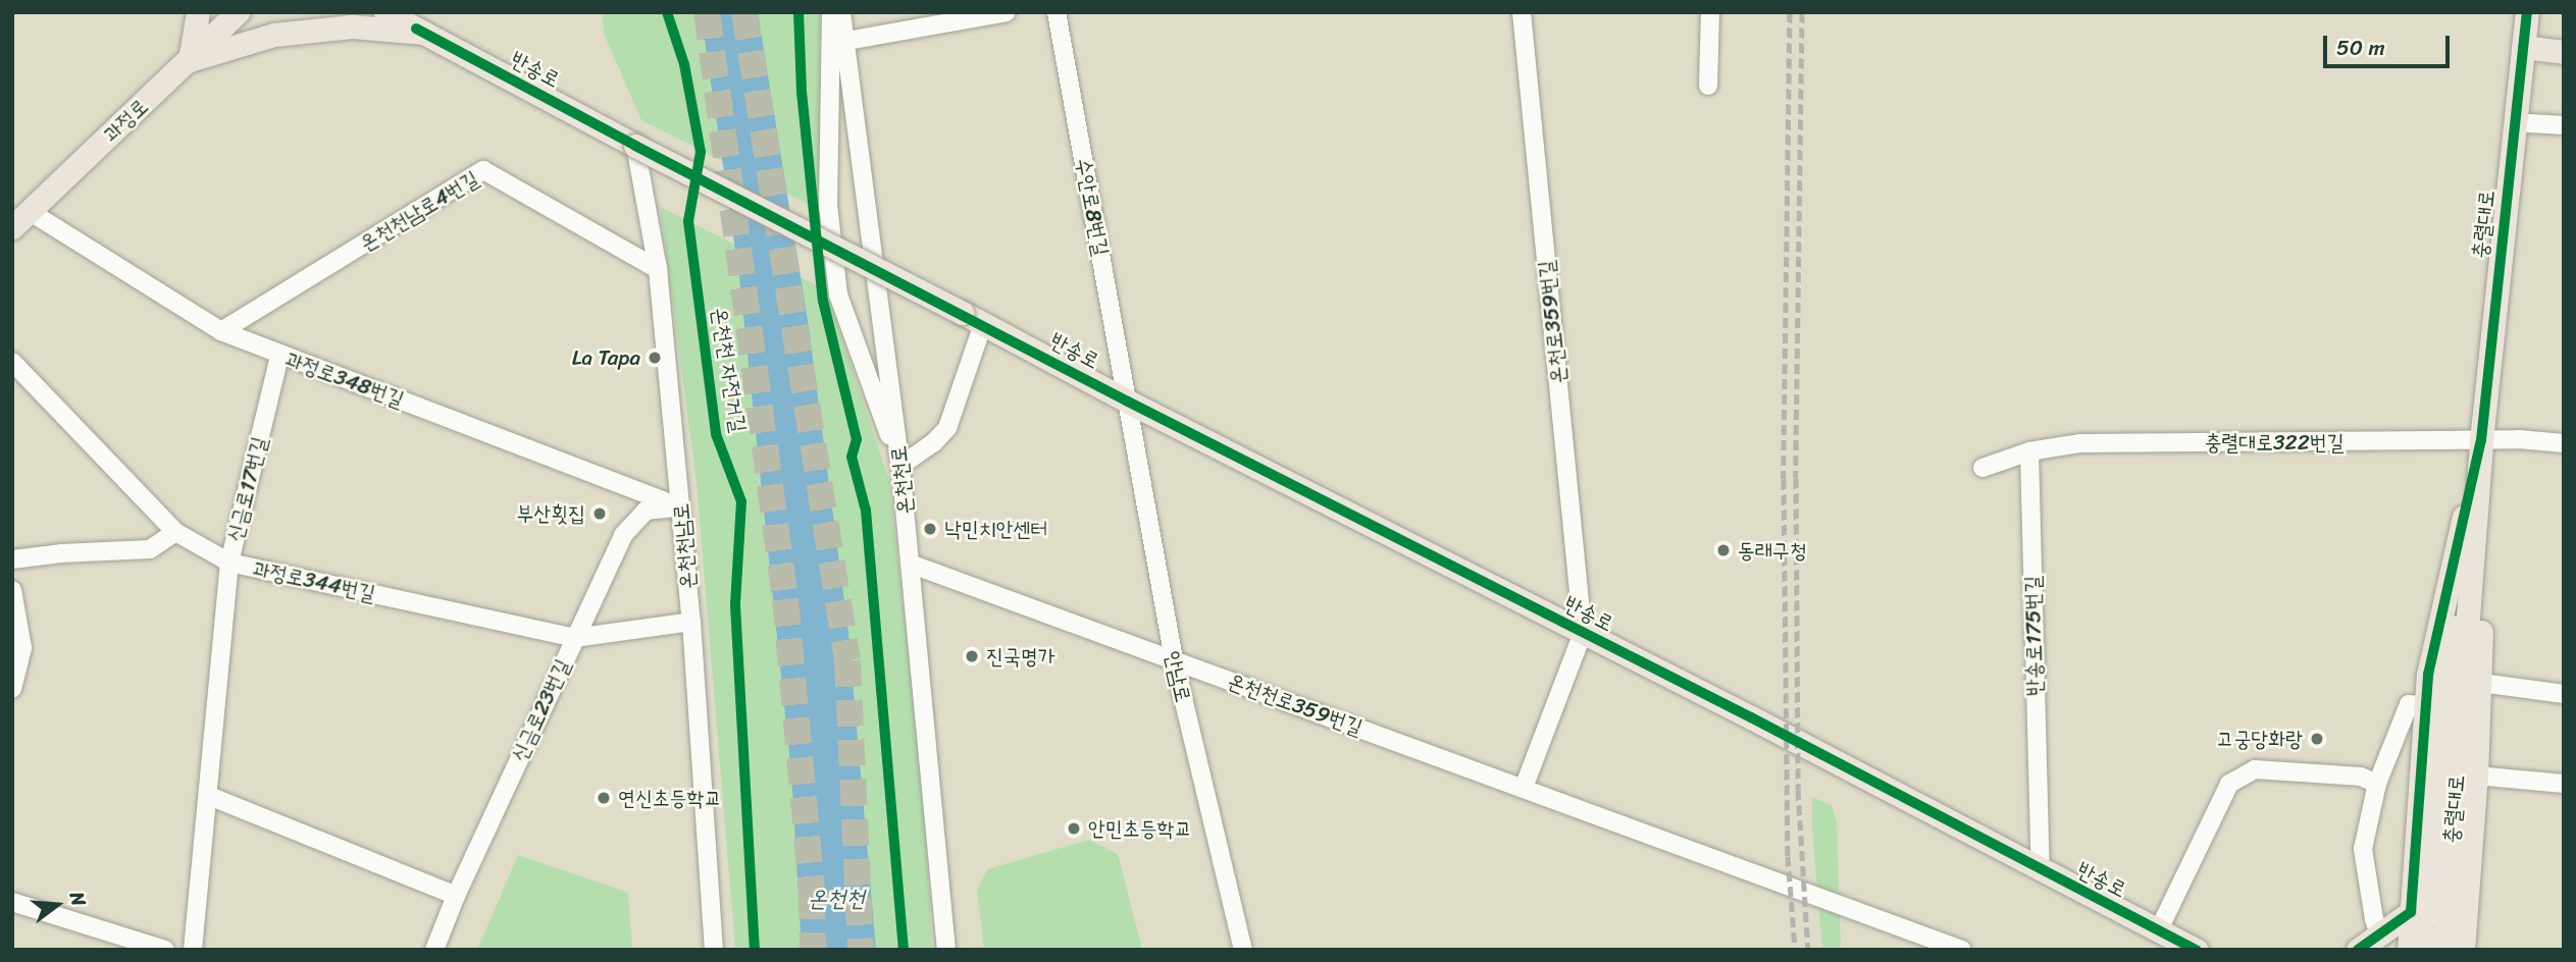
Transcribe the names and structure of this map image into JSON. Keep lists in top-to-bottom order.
{
  "streets": {
    "main road": ["반송로", "과정로", "충렬대로"],
    "street": [
      "수안로8번길",
      "온천천남로4번길",
      "온천로359번길",
      "과정로348번길",
      "충렬대로322번길",
      "온천천로",
      "신금로17번길",
      "온천천남로",
      "과정로344번길",
      "반송로175번길",
      "안남로",
      "온천천로359번길",
      "신금로23번길"
    ],
    "cycle path": ["온천천 자전거길"]
  },
  "crossings": [
    ["반송로", "수안로8번길"],
    ["반송로", "온천로359번길"],
    ["반송로", "온천천남로"],
    ["반송로", "반송로175번길"],
    ["반송로", "안남로"],
    ["과정로", "과정로348번길"],
    ["수안로8번길", "안남로"],
    ["온천천남로4번길", "과정로348번길"],
    ["온천천남로4번길", "온천천남로"],
    ["충렬대로", "충렬대로322번길"],
    ["과정로348번길", "신금로17번길"],
    ["과정로348번길", "온천천남로"],
    ["과정로348번길", "신금로23번길"],
    ["충렬대로322번길", "반송로175번길"],
    ["온천천로", "온천천로359번길"],
    ["신금로17번길", "과정로344번길"],
    ["온천천남로", "과정로344번길"],
    ["온천천남로", "신금로23번길"],
    ["과정로344번길", "신금로23번길"],
    ["안남로", "온천천로359번길"]
  ],
  "water": ["온천천"],
  "places": [
    "La Tapa",
    "부산횟집",
    "낙민치안센터",
    "동래구청",
    "진국명가",
    "고궁당화랑",
    "연신초등학교",
    "안민초등학교"
  ],
  "scale_bar": "50 m",
  "north": "right"
}
